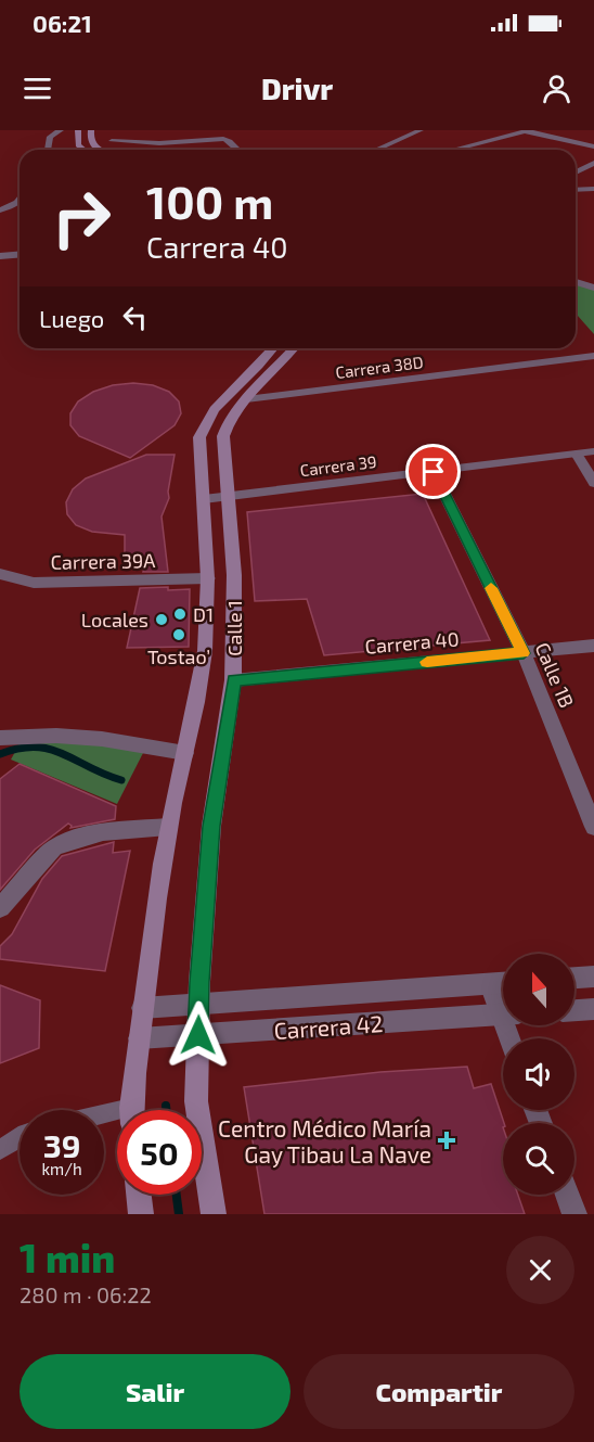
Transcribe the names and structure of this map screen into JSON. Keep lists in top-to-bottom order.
{
  "streets": {
    "main road": ["Calle 1"],
    "street": [
      "Carrera 38D",
      "Carrera 39",
      "Carrera 39A",
      "Carrera 40",
      "Calle 1B",
      "Carrera 42"
    ]
  },
  "crossings": [
    ["Carrera 38D", "Calle 1"],
    ["Carrera 39", "Calle 1"],
    ["Carrera 39", "Calle 1B"],
    ["Carrera 39A", "Calle 1"],
    ["Calle 1", "Carrera 40"],
    ["Calle 1", "Carrera 42"],
    ["Carrera 40", "Calle 1B"]
  ],
  "places": {
    "other": ["D1", "Locales", "Tostao’"],
    "health": ["Centro Médico María Gay Tibau La Nave"]
  },
  "north": "top",
  "page": {
    "status": "06:21",
    "header": "Drivr",
    "turn": ["100 m", "Carrera 40"],
    "then": "Luego",
    "speed": "39 km/h",
    "limit": "50",
    "heading": ["1 min", "280 m · 06:22"],
    "buttons": ["Salir", "Compartir"]
  }
}
